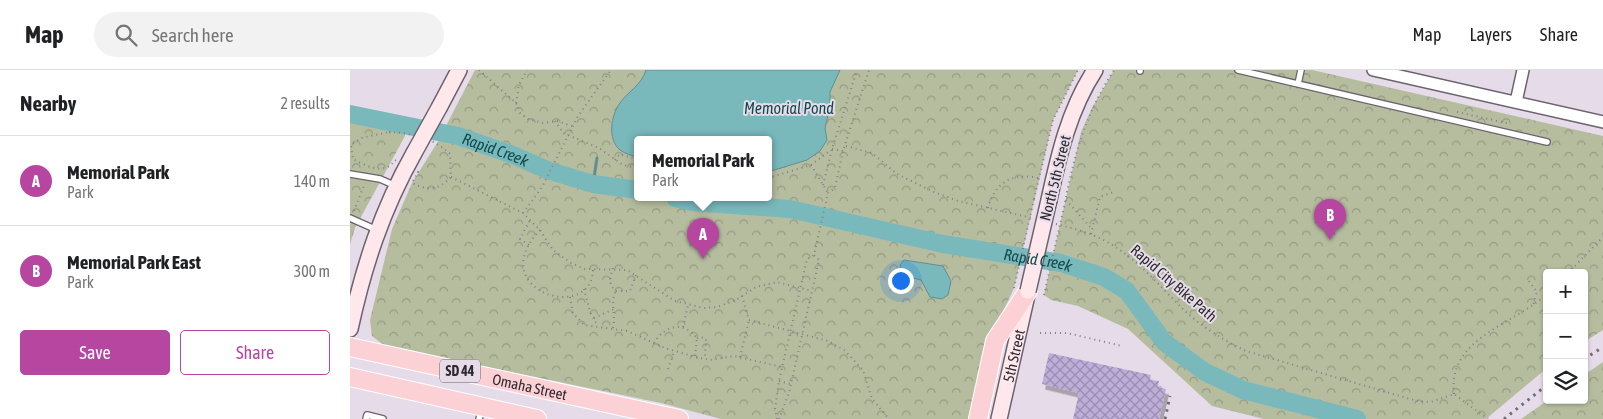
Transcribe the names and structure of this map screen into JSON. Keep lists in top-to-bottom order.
{
  "streets": {
    "main road": [
      "North 5th Street",
      "5th Street",
      "SD 44",
      "Omaha Street"
    ],
    "path": ["Rapid City Bike Path"]
  },
  "crossings": [
    ["North 5th Street", "5th Street"]
  ],
  "water": ["Memorial Pond", "Rapid Creek"],
  "page": {
    "header": "Map",
    "search": "Search here",
    "nav": ["Map", "Layers", "Share"],
    "heading": ["Nearby", "2 results"],
    "list": [
      {
        "mark": "A",
        "name": "Memorial Park",
        "note": "Park",
        "value": "140 m"
      },
      {
        "mark": "B",
        "name": "Memorial Park East",
        "note": "Park",
        "value": "300 m"
      }
    ],
    "popup": ["Memorial Park", "Park"],
    "pins": ["B", "A"],
    "map_buttons": ["+", "−"],
    "buttons": ["Save", "Share"]
  }
}
